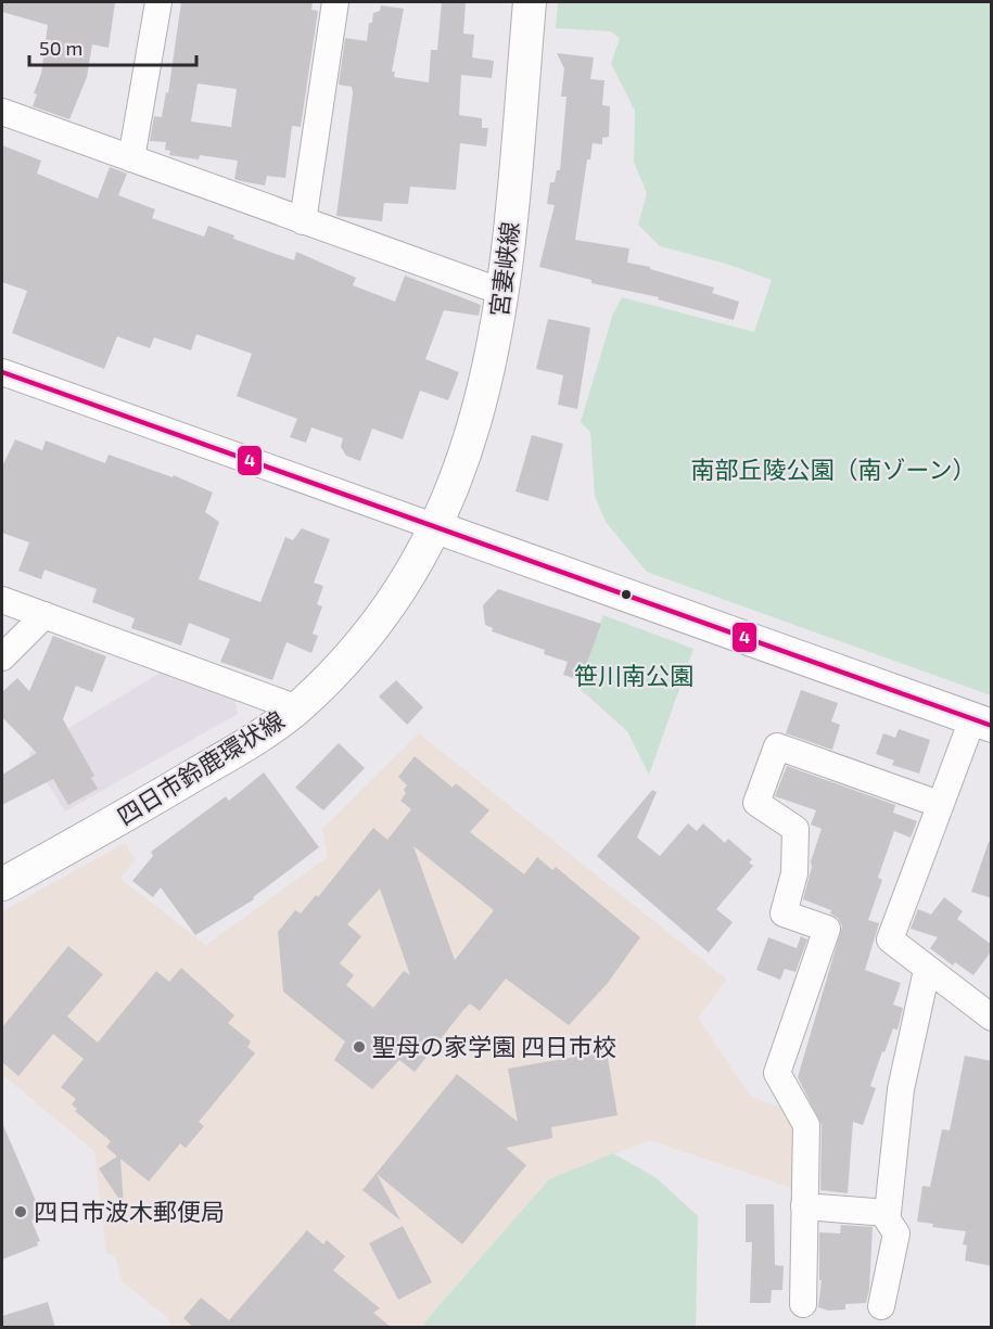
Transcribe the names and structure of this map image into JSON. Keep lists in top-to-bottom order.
{
  "streets": {
    "main road": ["宮妻峡線", "四日市鈴鹿環状線"]
  },
  "crossings": [
    ["宮妻峡線", "四日市鈴鹿環状線"]
  ],
  "parks": ["南部丘陵公園（南ゾーン）", "笹川南公園"],
  "places": ["聖母の家学園 四日市校", "四日市波木郵便局"],
  "lines": ["transit line 4"],
  "scale_bar": "50 m"
}
